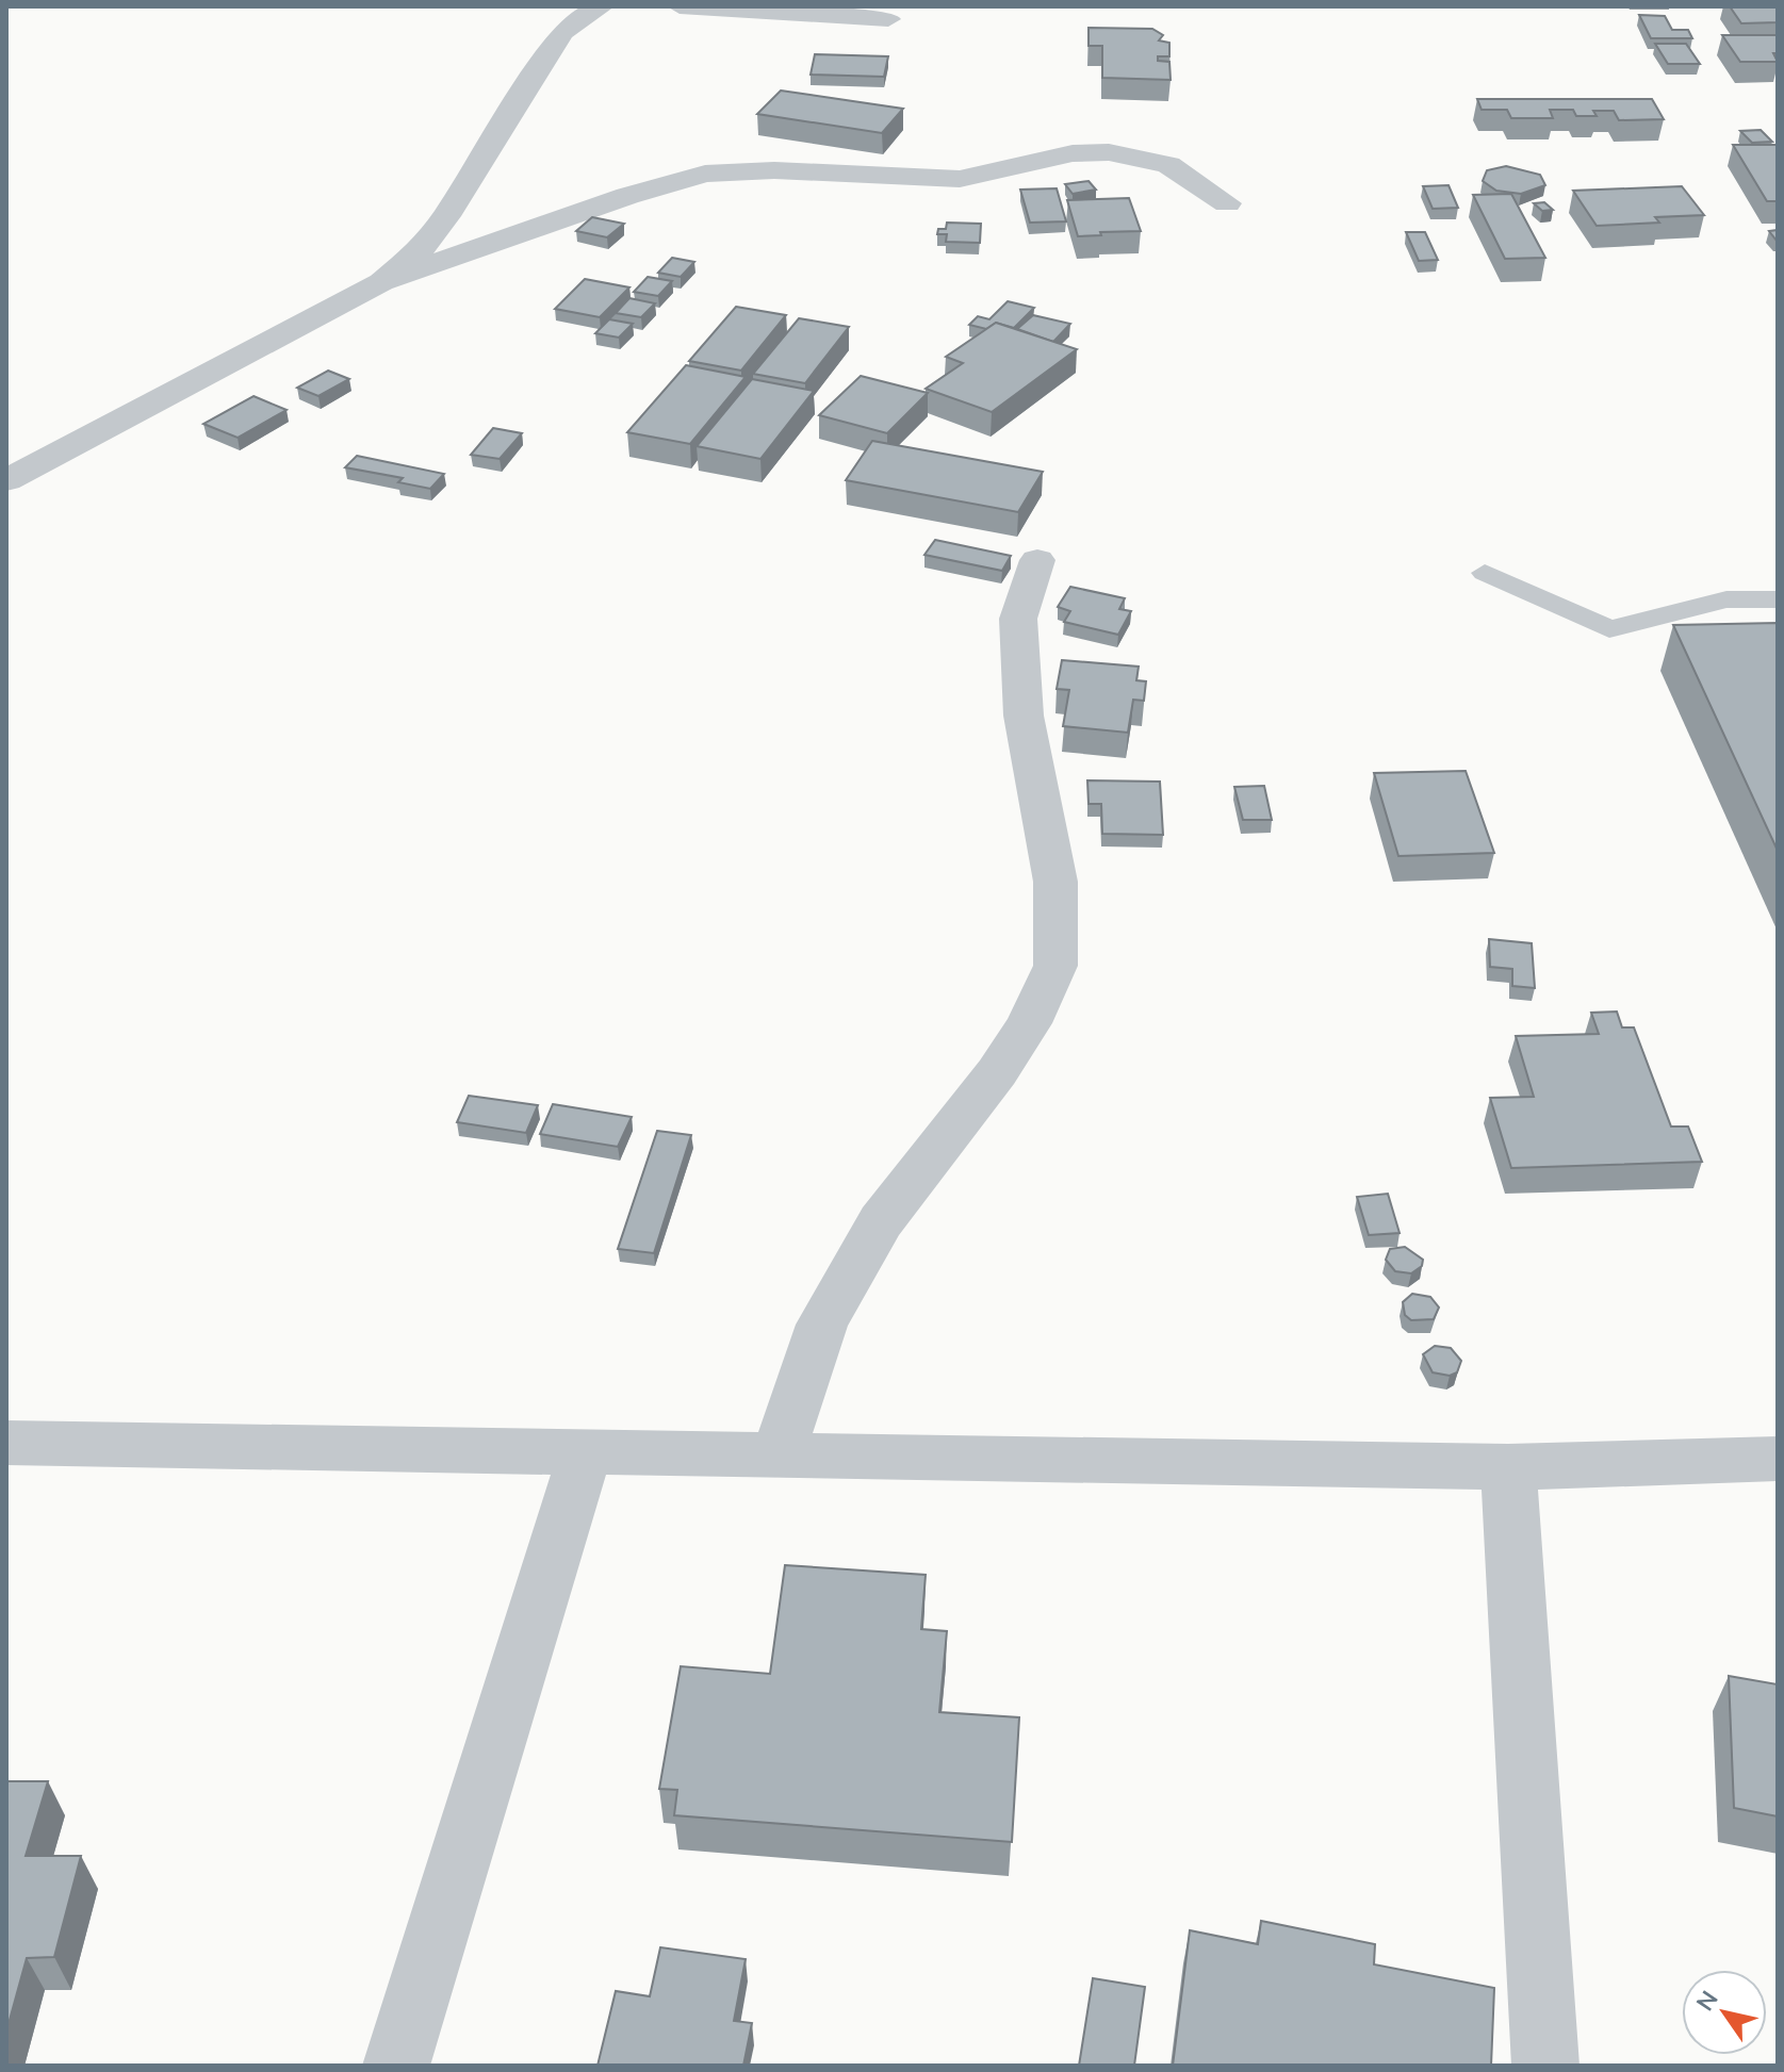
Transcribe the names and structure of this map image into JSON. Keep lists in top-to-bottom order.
{
  "north": "top left"
}
